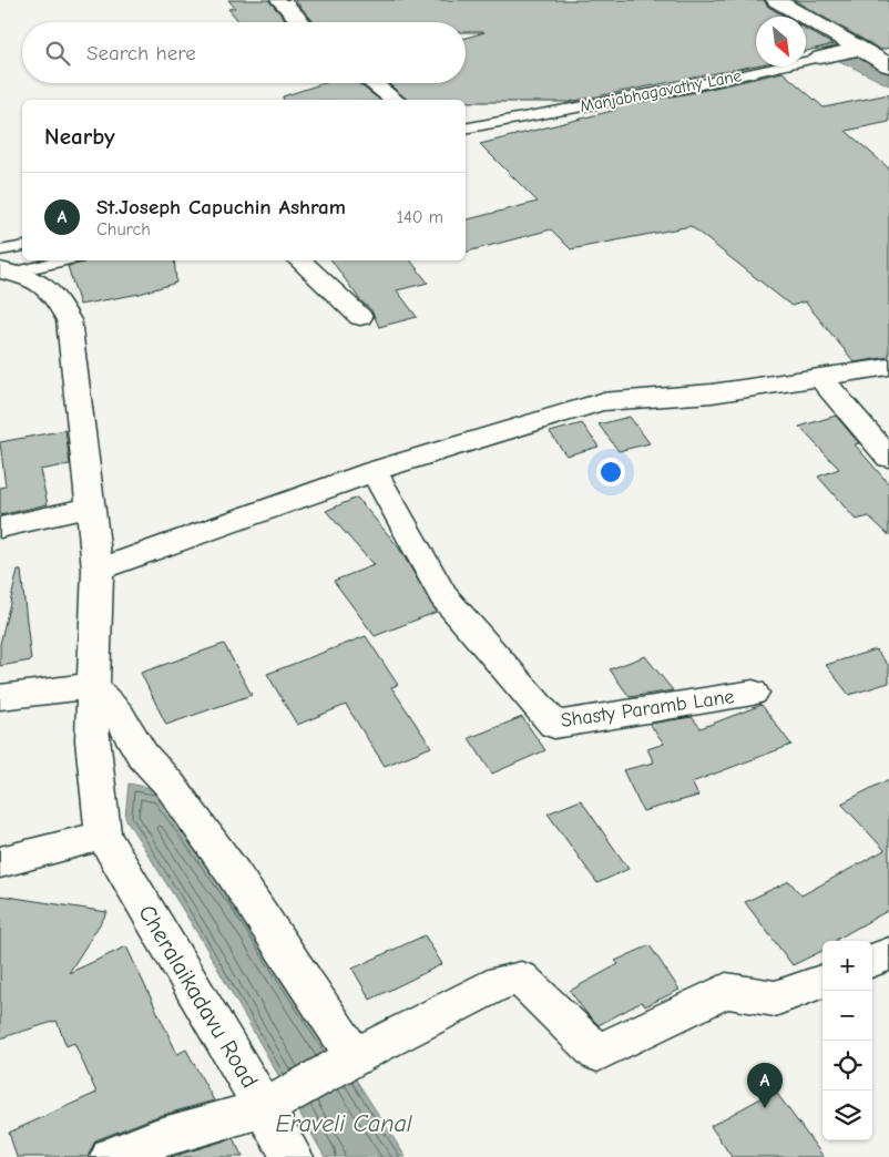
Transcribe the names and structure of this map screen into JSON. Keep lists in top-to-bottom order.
{
  "streets": {
    "street": ["Manjabhagavathy Lane", "Shasty Paramb Lane", "Cheralaikadavu Road"]
  },
  "water": ["Eraveli Canal"],
  "north": "bottom right",
  "page": {
    "search": "Search here",
    "heading": "Nearby",
    "list": [
      {
        "mark": "A",
        "name": "St.Joseph Capuchin Ashram",
        "note": "Church",
        "value": "140 m"
      }
    ],
    "map_buttons": ["+", "−"],
    "pins": "A"
  }
}
